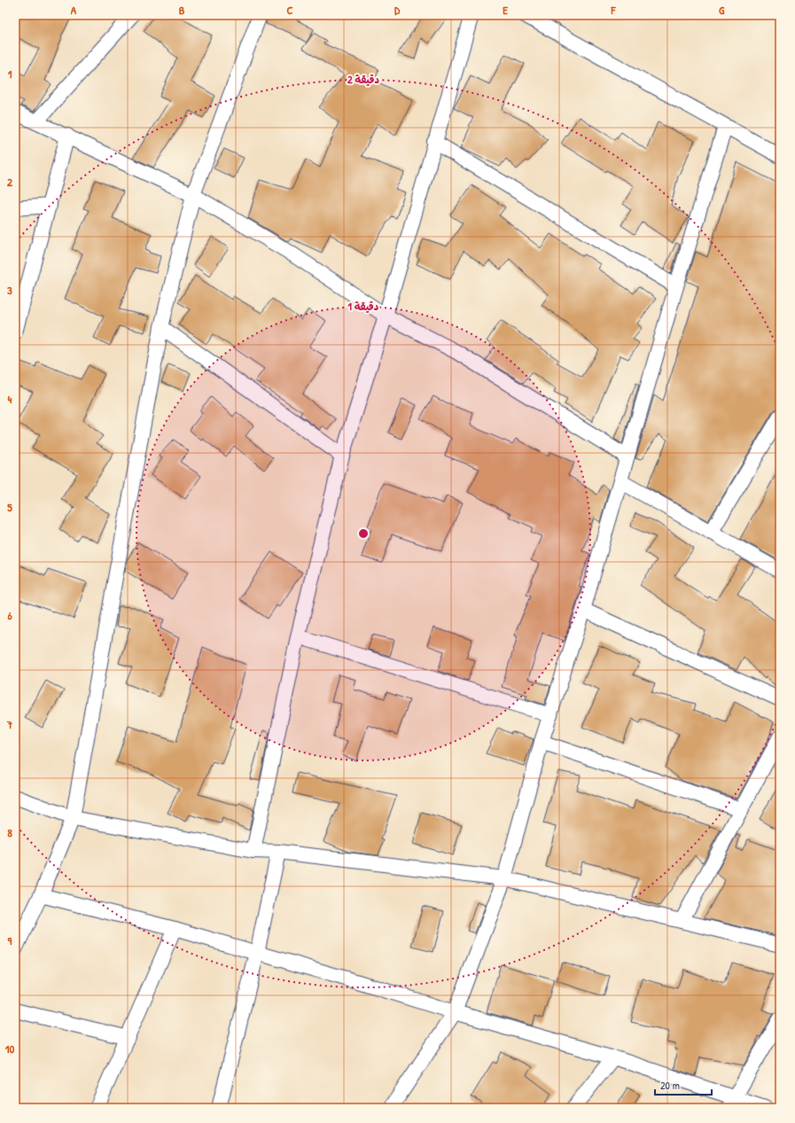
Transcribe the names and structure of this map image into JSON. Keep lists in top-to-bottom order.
{
  "scale_bar": "20 m",
  "grid": {
    "columns": [
      "A",
      "B",
      "C",
      "D",
      "E",
      "F",
      "G"
    ],
    "rows": [
      "1",
      "2",
      "3",
      "4",
      "5",
      "6",
      "7",
      "8",
      "9",
      "10"
    ]
  },
  "rings": ["2 دقيقة", "1 دقيقة"]
}
